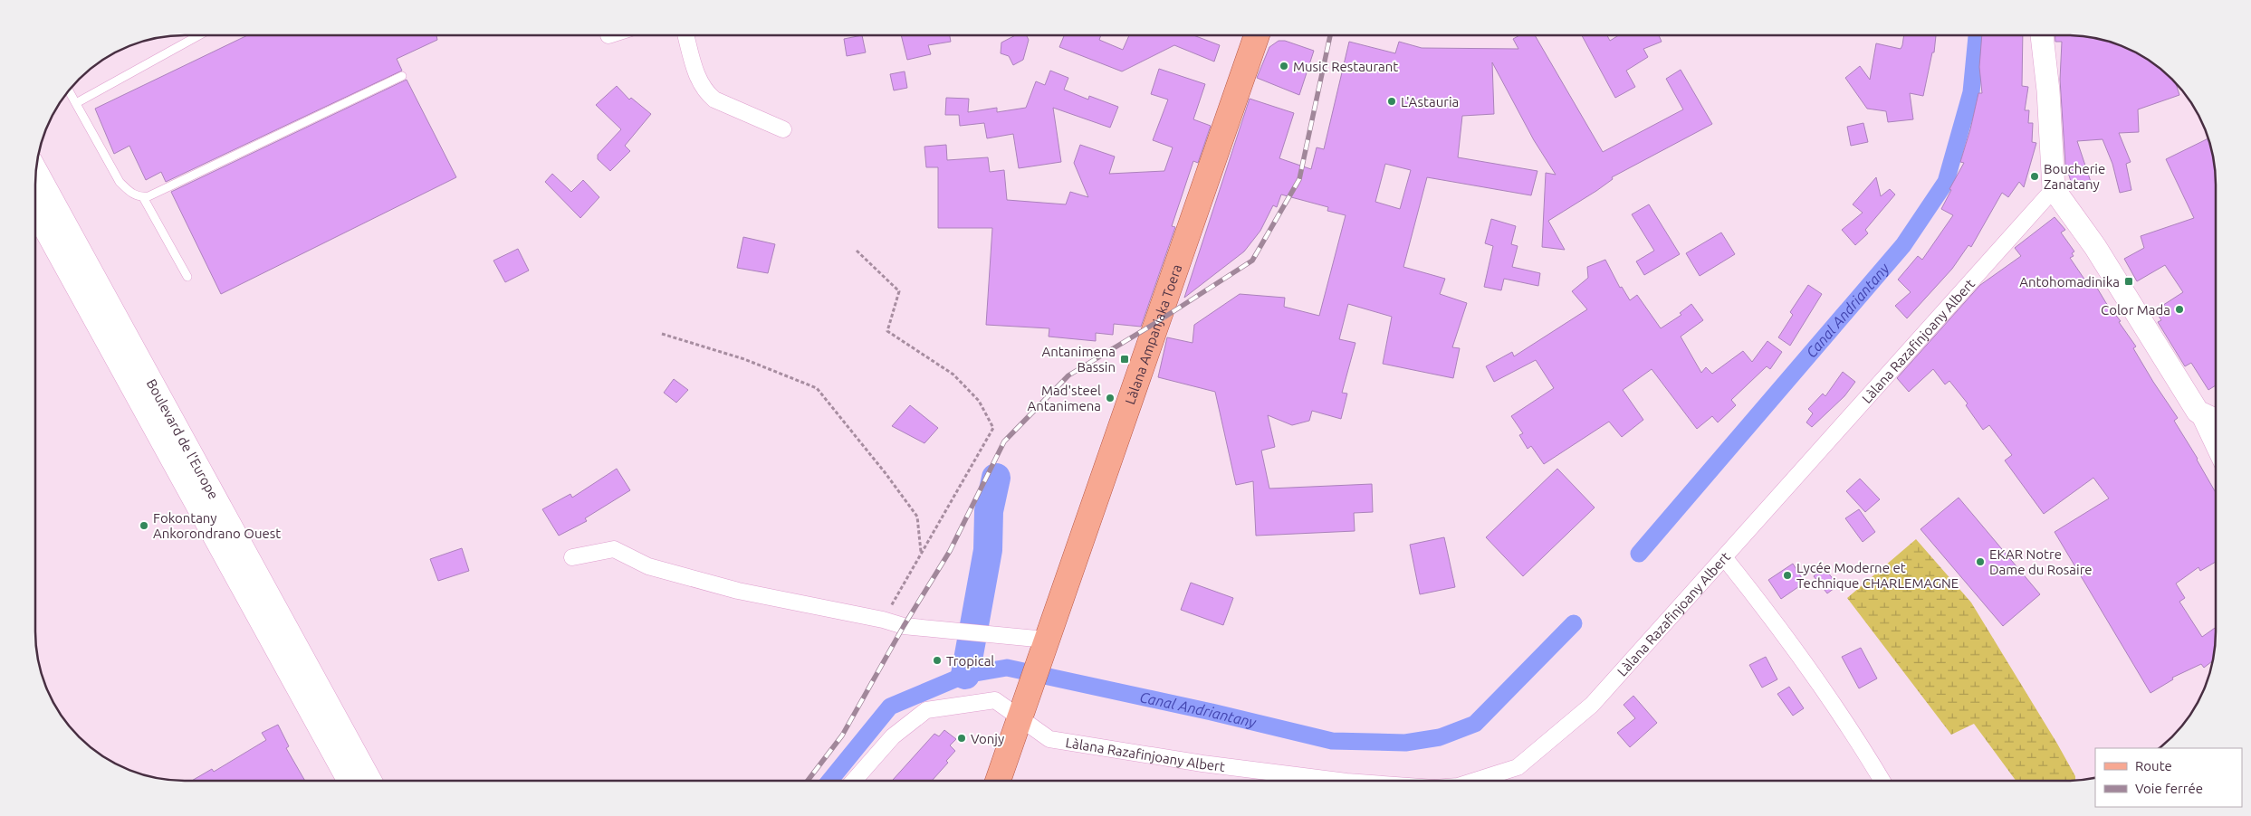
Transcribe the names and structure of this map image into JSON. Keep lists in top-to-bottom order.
{
  "streets": {
    "main road": ["Làlana Ampanjaka Toera", "Boulevard de l'Europe"],
    "street": ["Làlana Razafinjoany Albert"]
  },
  "crossings": [
    ["Làlana Ampanjaka Toera", "Làlana Razafinjoany Albert"]
  ],
  "water": ["Canal Andriantany"],
  "places": {
    "other": [
      "Music Restaurant",
      "L'Astauria",
      "Boucherie Zanatany",
      "Color Mada",
      "Mad'steel Antanimena",
      "Fokontany Ankorondrano Ouest",
      "EKAR Notre Dame du Rosaire",
      "Lycée Moderne et Technique CHARLEMAGNE",
      "Tropical",
      "Vonjy"
    ],
    "transit": ["Antohomadinika", "Antanimena Bassin"]
  },
  "legend": ["Route", "Voie ferrée"]
}
